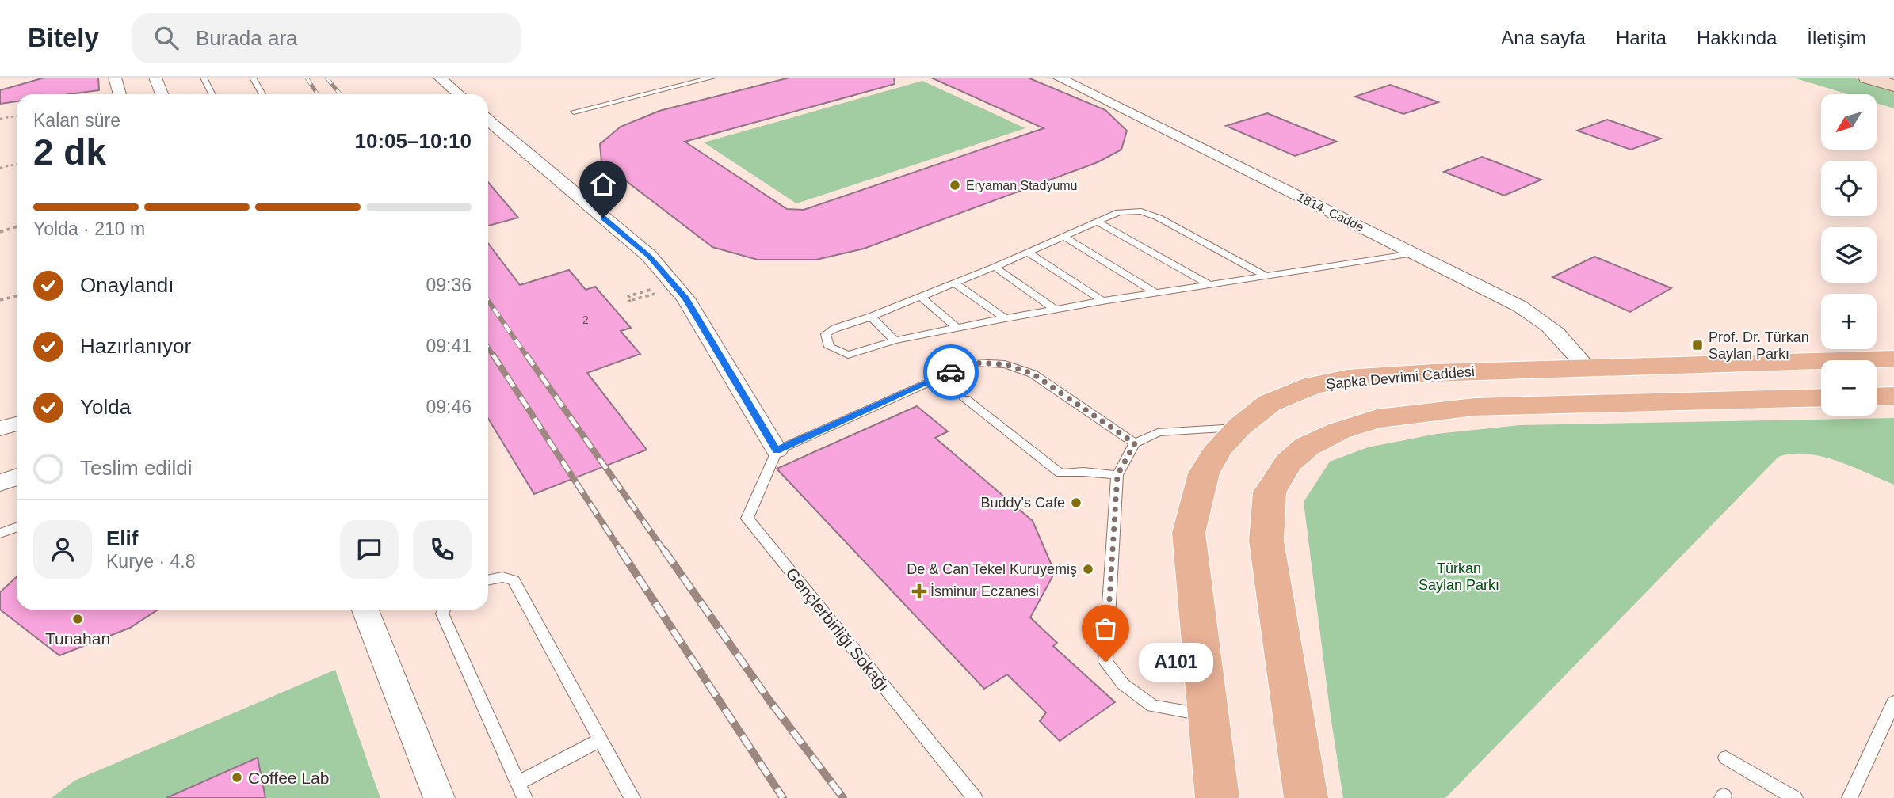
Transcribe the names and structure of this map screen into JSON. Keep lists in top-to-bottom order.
{
  "streets": {
    "main road": ["Şapka Devrimi Caddesi"],
    "street": ["1814. Cadde"],
    "lane": ["Gençlerbirliği Sokağı"]
  },
  "crossings": [
    ["1814. Cadde", "Şapka Devrimi Caddesi"]
  ],
  "parks": ["Türkan Saylan Parkı"],
  "places": {
    "other": [
      "Eryaman Stadyumu",
      "Buddy's Cafe",
      "De & Can Tekel Kuruyemiş",
      "Tunahan",
      "A101",
      "Coffee Lab"
    ],
    "transit": ["Prof. Dr. Türkan Saylan Parkı"],
    "health": ["İsminur Eczanesi"]
  },
  "house_numbers": ["2"],
  "north": "bottom left",
  "page": {
    "header": "Bitely",
    "search": "Burada ara",
    "nav": [
      "Ana sayfa",
      "Harita",
      "Hakkında",
      "İletişim"
    ],
    "map_buttons": ["+", "−"],
    "heading": ["2 dk", "Kalan süre", "10:05–10:10"],
    "panel": ["Elif", "Kurye · 4.8"],
    "bar": "Yolda · 210 m",
    "list": [
      ["Onaylandı", "09:36"],
      ["Hazırlanıyor", "09:41"],
      ["Yolda", "09:46"],
      "Teslim edildi"
    ],
    "bubble": "A101"
  }
}
